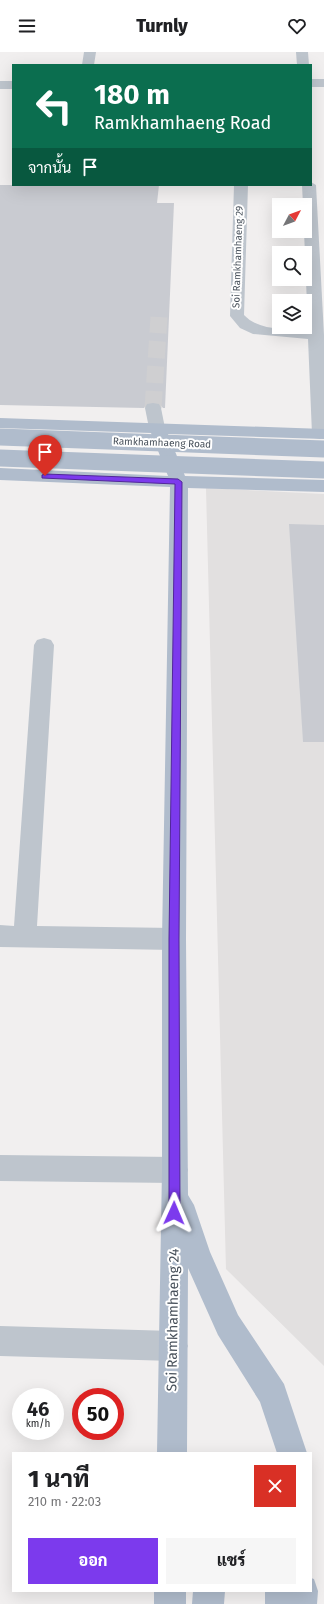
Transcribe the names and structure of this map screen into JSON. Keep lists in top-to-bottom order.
{
  "streets": {
    "main road": ["Ramkhamhaeng Road", "Soi Ramkhamhaeng 24"],
    "street": ["Soi Ramkhamhaeng 29"]
  },
  "north": "top right",
  "page": {
    "header": "Turnly",
    "turn": ["180 m", "Ramkhamhaeng Road"],
    "then": "จากนั้น",
    "speed": "46 km/h",
    "limit": "50",
    "heading": ["1 นาที", "210 m · 22:03"],
    "buttons": ["ออก", "แชร์"]
  }
}
